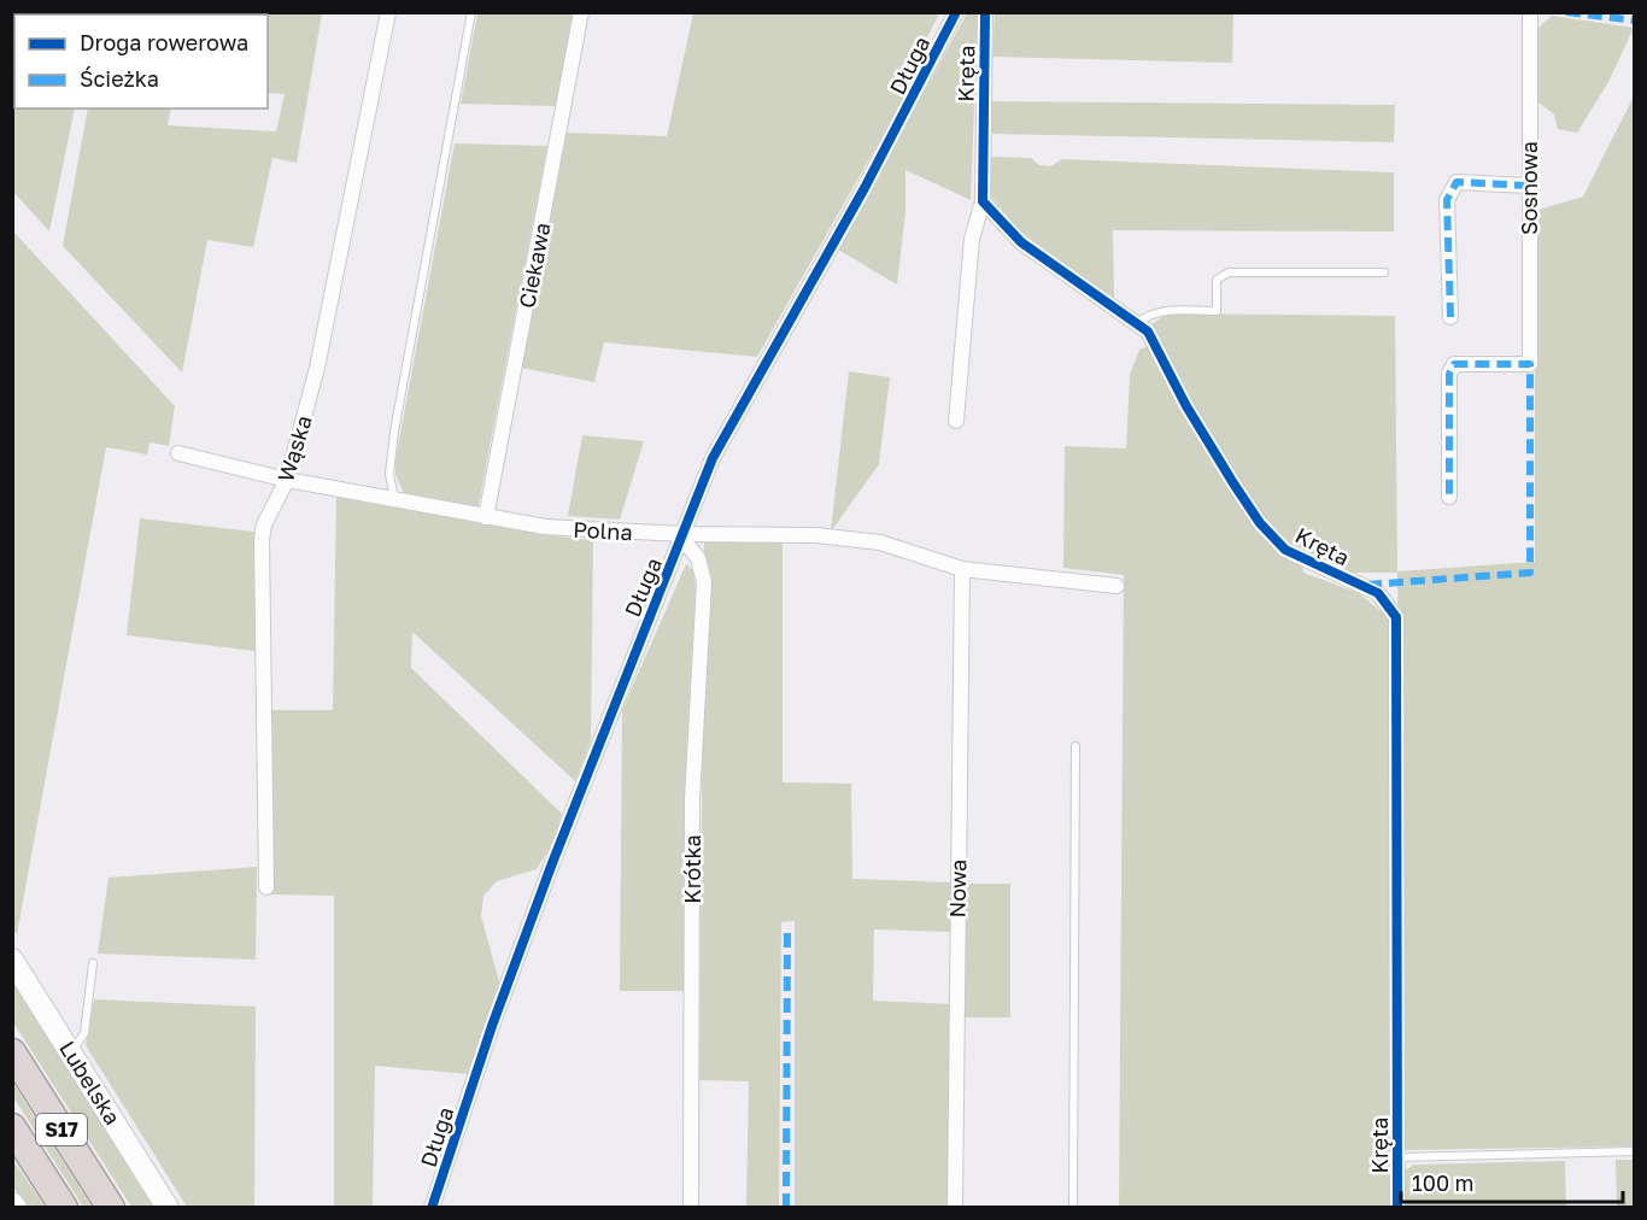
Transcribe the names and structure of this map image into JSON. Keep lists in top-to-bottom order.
{
  "streets": {
    "highway": ["S17"],
    "street": [
      "Długa",
      "Kręta",
      "Sosnowa",
      "Ciekawa",
      "Wąska",
      "Polna",
      "Krótka",
      "Nowa",
      "Lubelska"
    ]
  },
  "crossings": [
    ["Długa", "Polna"],
    ["Długa", "Krótka"],
    ["Ciekawa", "Polna"],
    ["Wąska", "Polna"],
    ["Polna", "Krótka"],
    ["Polna", "Nowa"]
  ],
  "legend": ["Droga rowerowa", "Ścieżka"],
  "scale_bar": "100 m"
}
